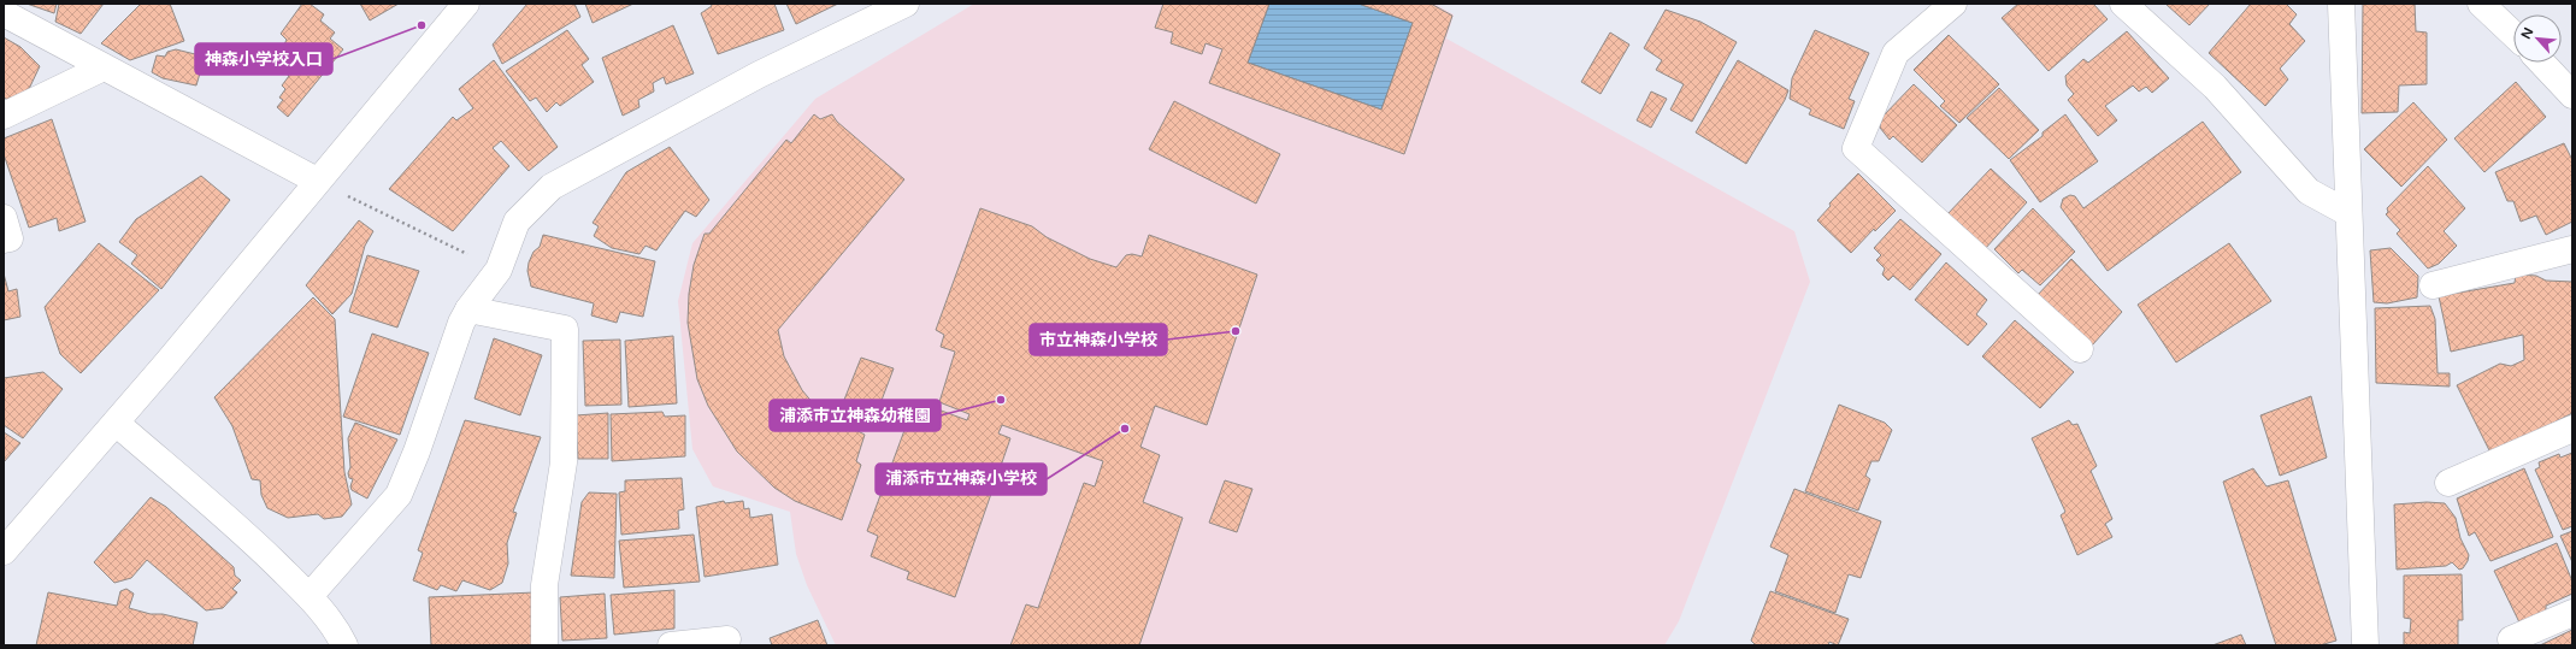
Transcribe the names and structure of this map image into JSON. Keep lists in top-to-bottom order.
{
  "places": [
    "神森小学校入口",
    "市立神森小学校",
    "浦添市立神森幼稚園",
    "浦添市立神森小学校"
  ],
  "north": "top left"
}
